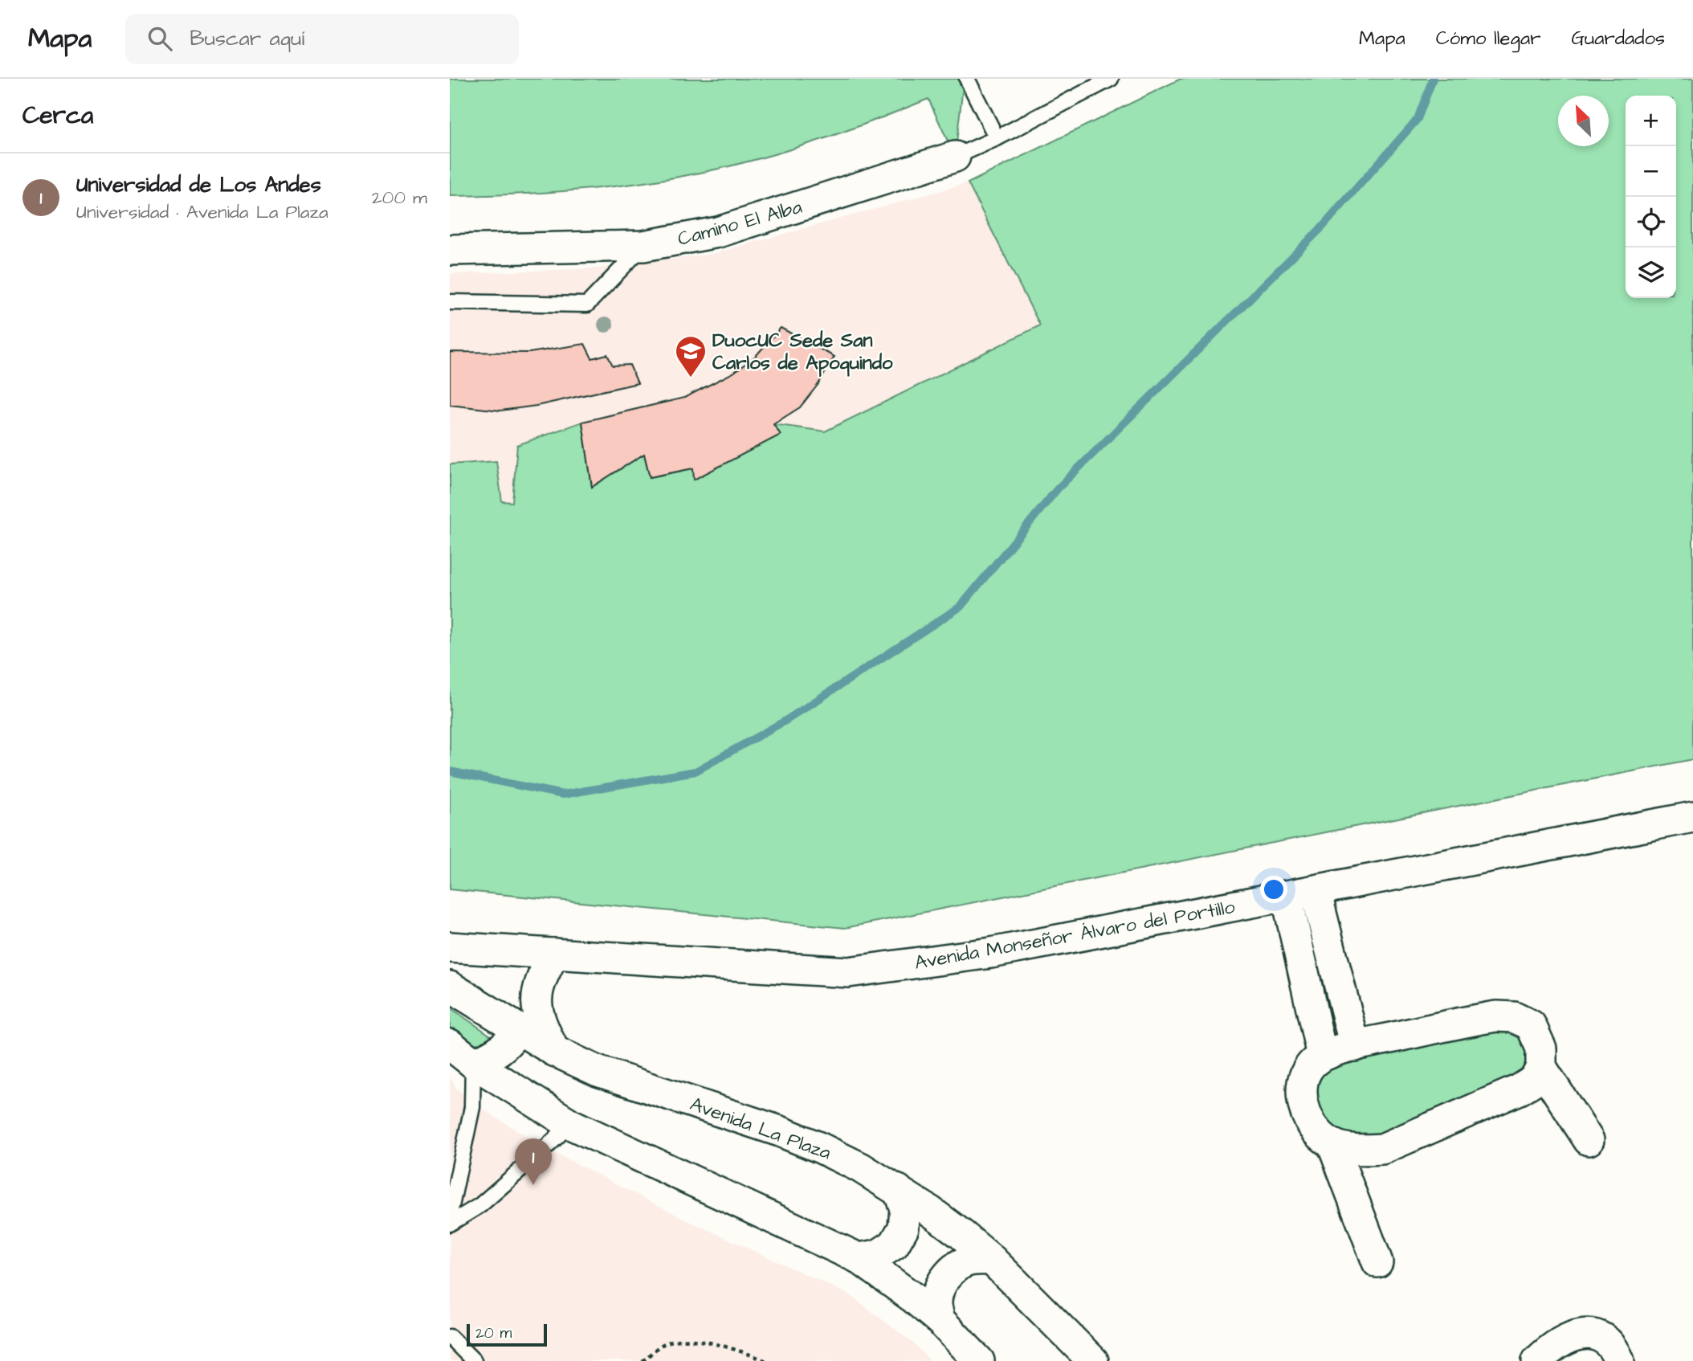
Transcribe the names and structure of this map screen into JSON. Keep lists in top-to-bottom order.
{
  "streets": {
    "street": ["Camino El Alba", "Avenida Monseñor Álvaro del Portillo", "Avenida La Plaza"]
  },
  "places": {
    "school or university": ["DuocUC Sede San Carlos de Apoquindo"]
  },
  "scale_bar": "20 m",
  "north": "top left",
  "page": {
    "header": "Mapa",
    "search": "Buscar aquí",
    "nav": ["Mapa", "Cómo llegar", "Guardados"],
    "heading": "Cerca",
    "map_buttons": ["+", "−"],
    "list": [
      {
        "mark": "1",
        "name": "Universidad de Los Andes",
        "note": "Universidad · Avenida La Plaza",
        "value": "200 m"
      }
    ],
    "pins": "1",
    "scale": "20 m"
  }
}
